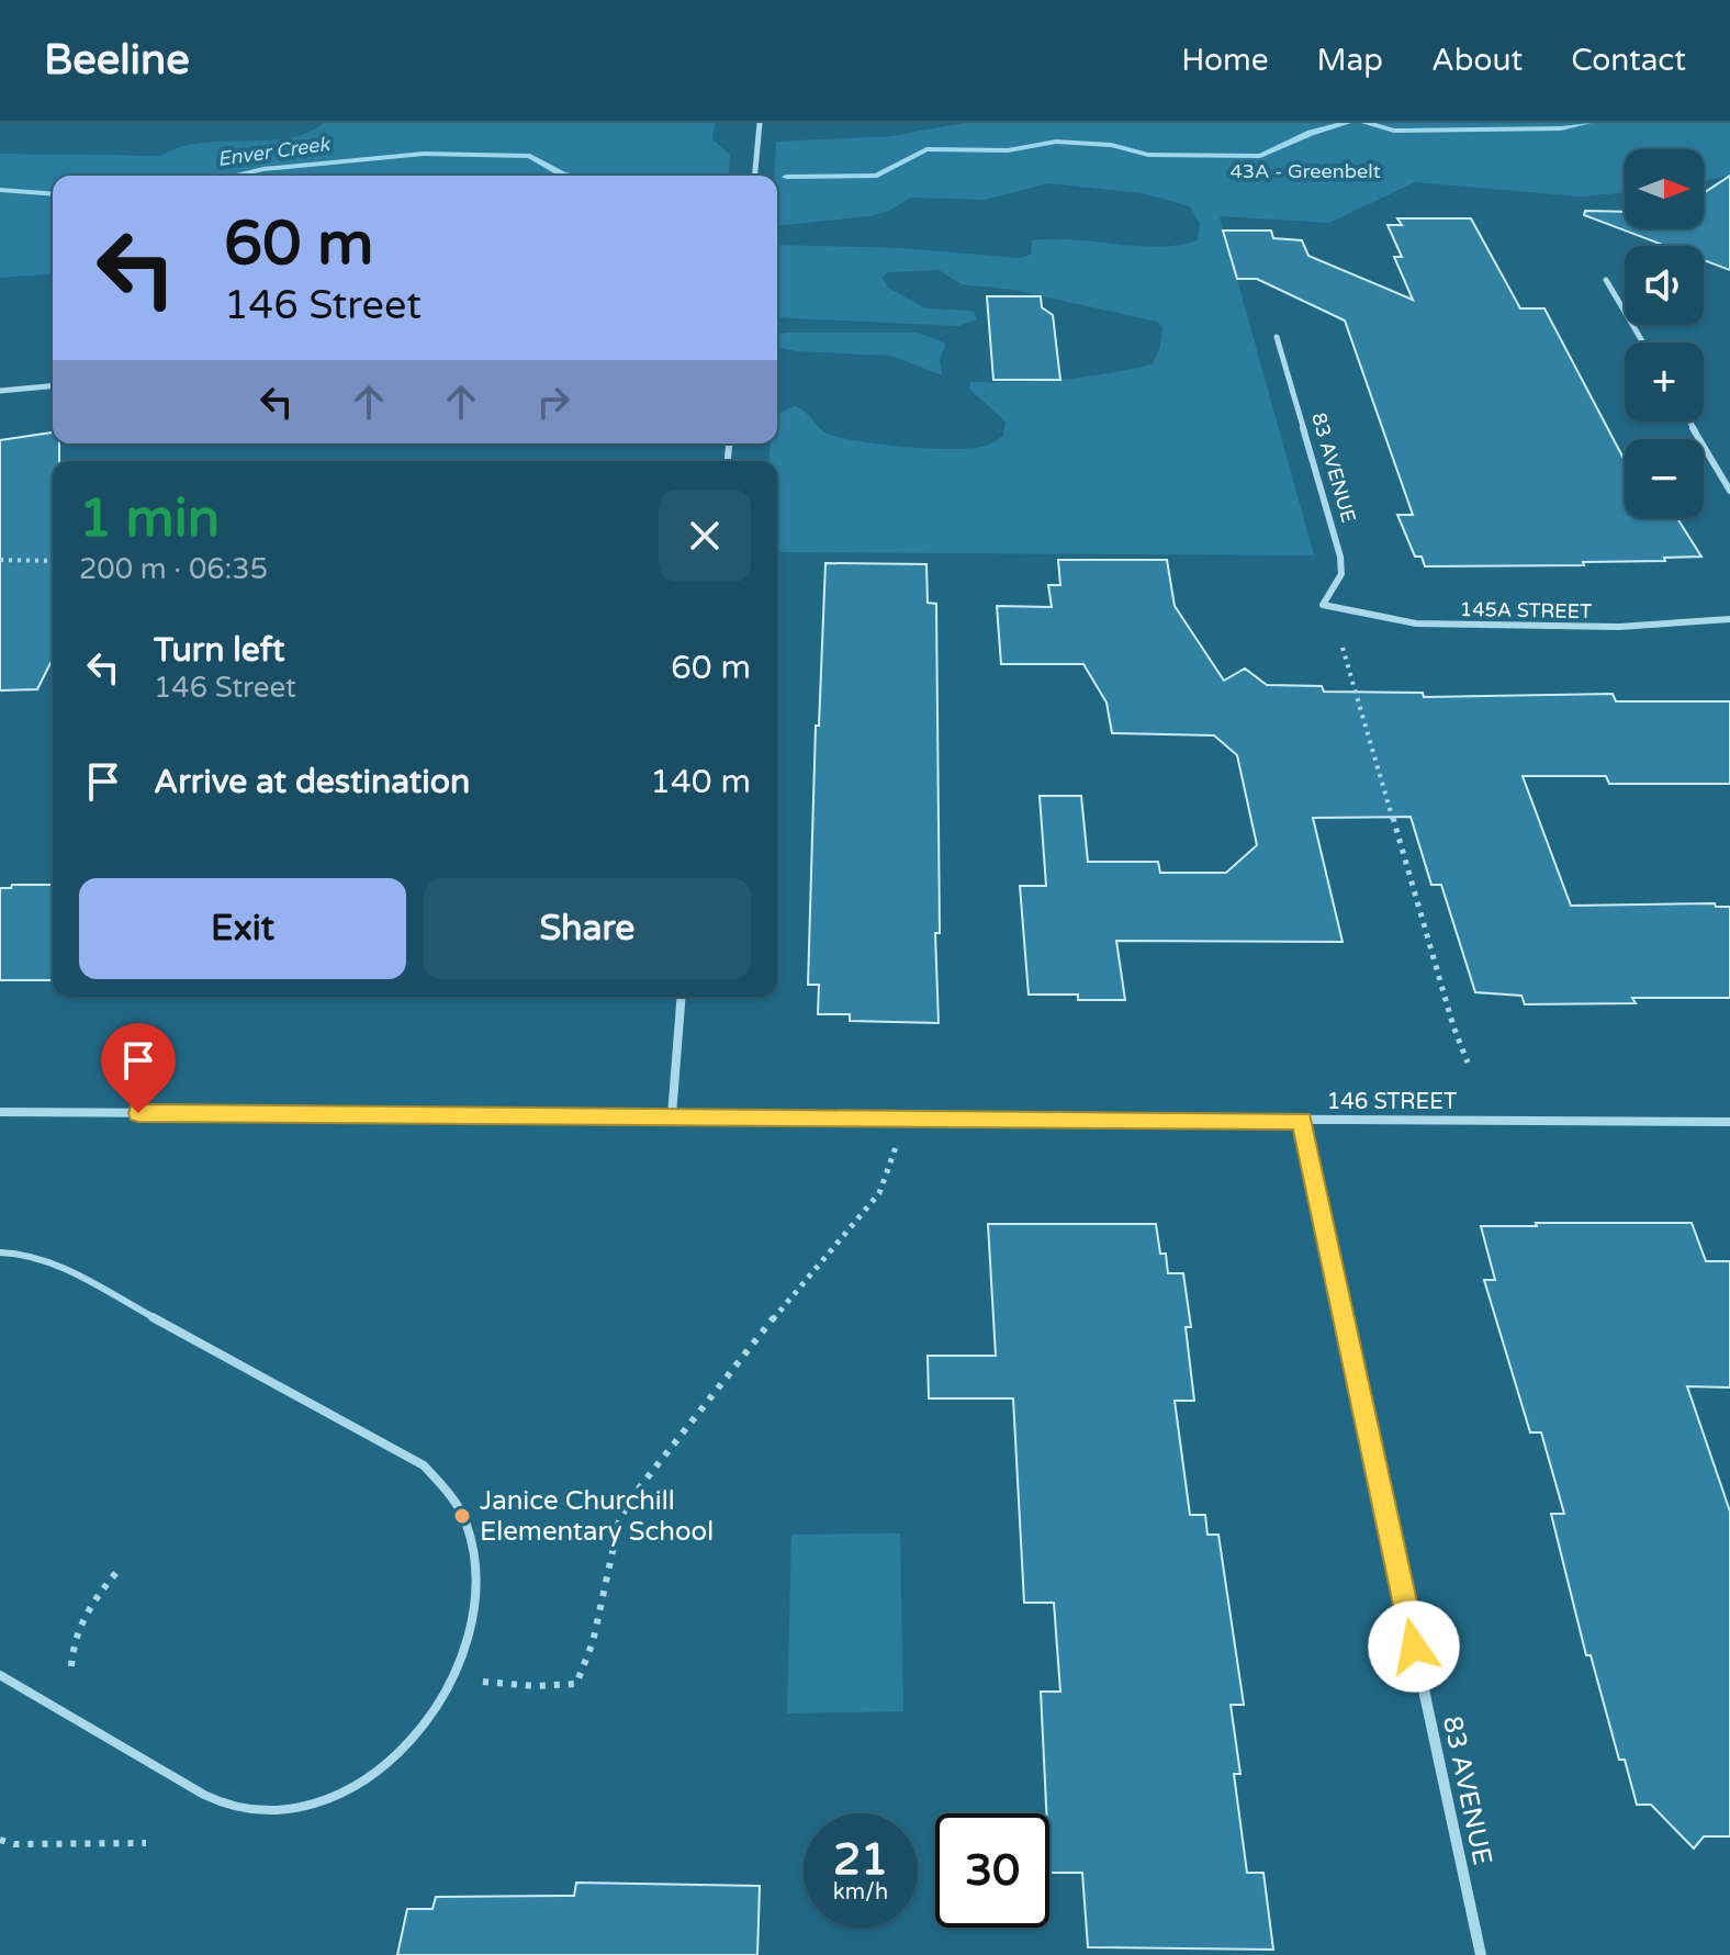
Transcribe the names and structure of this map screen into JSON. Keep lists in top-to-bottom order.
{
  "streets": {
    "street": ["83 AVENUE", "145A STREET", "146 STREET"]
  },
  "crossings": [
    ["83 AVENUE", "145A STREET"],
    ["83 AVENUE", "146 STREET"]
  ],
  "water": ["Enver Creek"],
  "parks": ["43A - Greenbelt"],
  "places": ["Janice Churchill Elementary School"],
  "north": "right",
  "page": {
    "header": "Beeline",
    "nav": [
      "Home",
      "Map",
      "About",
      "Contact"
    ],
    "map_buttons": ["+", "−"],
    "turn": ["60 m", "146 Street"],
    "heading": ["1 min", "200 m · 06:35"],
    "list": [
      {
        "name": "Turn left",
        "note": "146 Street",
        "value": "60 m"
      },
      {
        "name": "Arrive at destination",
        "value": "140 m"
      }
    ],
    "buttons": ["Exit", "Share"],
    "speed": "21 km/h",
    "limit": "30"
  }
}
